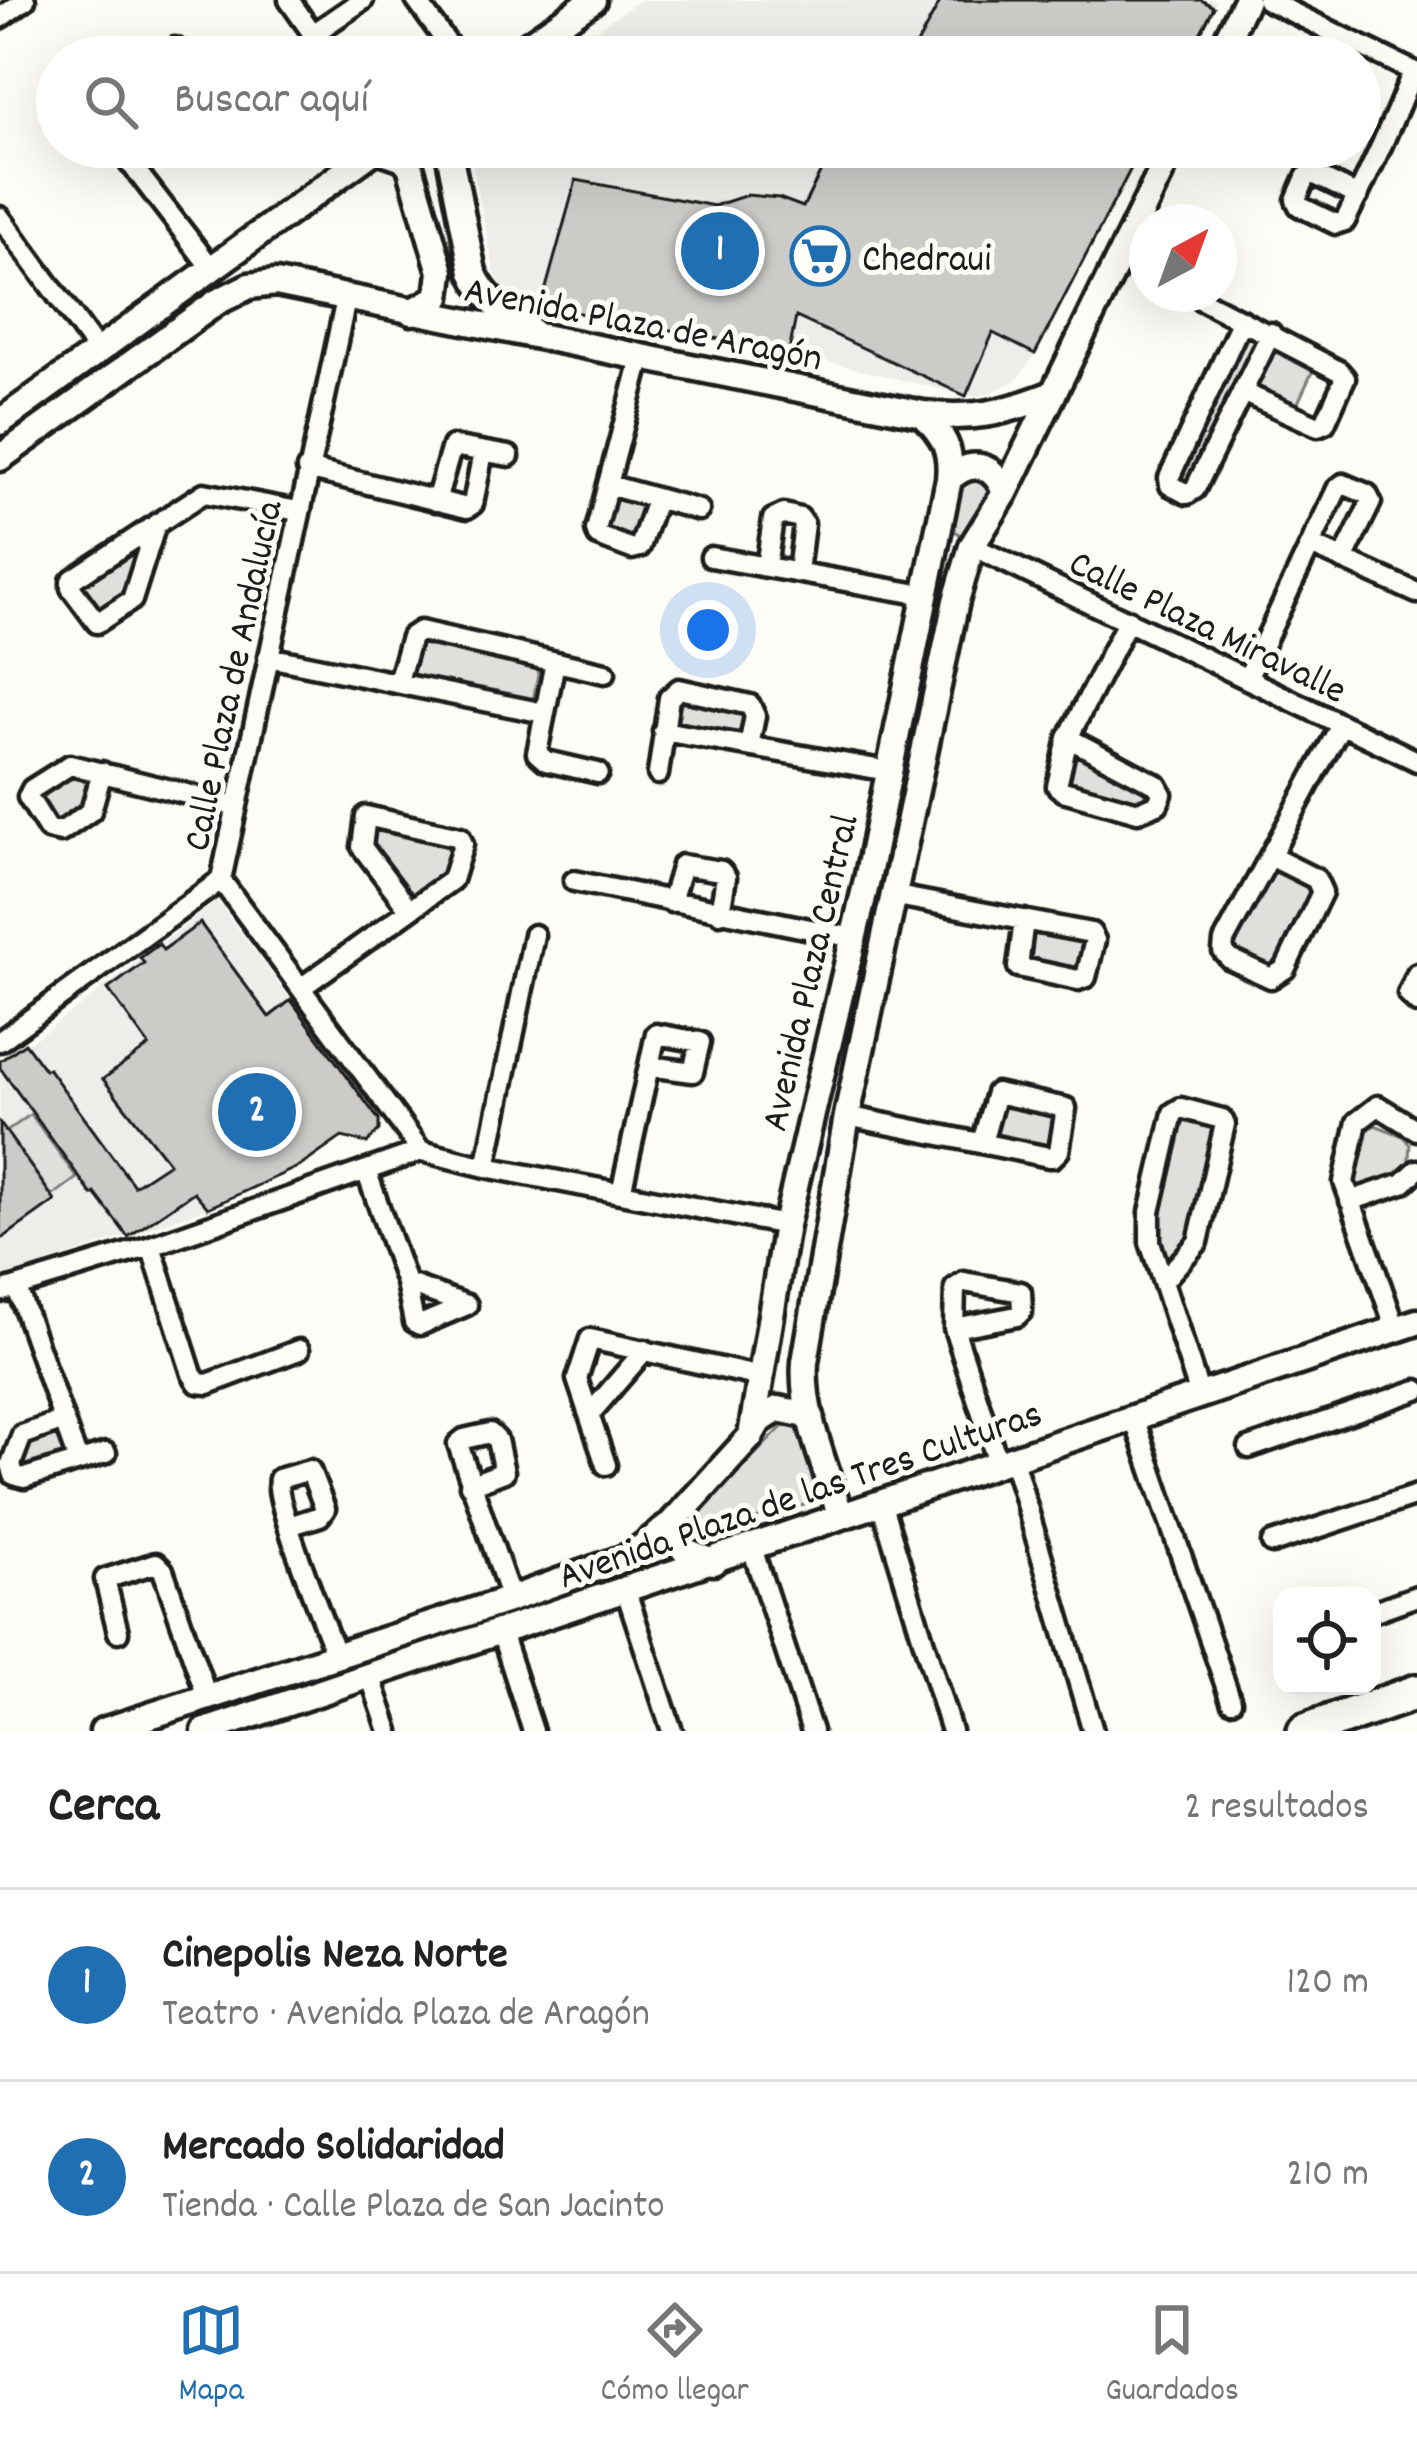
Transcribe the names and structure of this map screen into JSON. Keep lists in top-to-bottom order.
{
  "streets": {
    "street": [
      "Avenida Plaza de Aragón",
      "Calle Plaza Miravalle",
      "Calle Plaza de Andalucía",
      "Avenida Plaza Central",
      "Avenida Plaza de las Tres Culturas"
    ]
  },
  "crossings": [
    ["Avenida Plaza de Aragón", "Calle Plaza de Andalucía"],
    ["Avenida Plaza de Aragón", "Avenida Plaza Central"],
    ["Calle Plaza Miravalle", "Avenida Plaza Central"],
    ["Avenida Plaza Central", "Avenida Plaza de las Tres Culturas"]
  ],
  "places": {
    "supermarket": ["Chedraui"]
  },
  "north": "top right",
  "page": {
    "search": "Buscar aquí",
    "pins": ["1", "2"],
    "heading": ["Cerca", "2 resultados"],
    "list": [
      {
        "mark": "1",
        "name": "Cinepolis Neza Norte",
        "note": "Teatro · Avenida Plaza de Aragón",
        "value": "120 m"
      },
      {
        "mark": "2",
        "name": "Mercado Solidaridad",
        "note": "Tienda · Calle Plaza de San Jacinto",
        "value": "210 m"
      }
    ],
    "nav": ["Mapa", "Cómo llegar", "Guardados"]
  }
}
